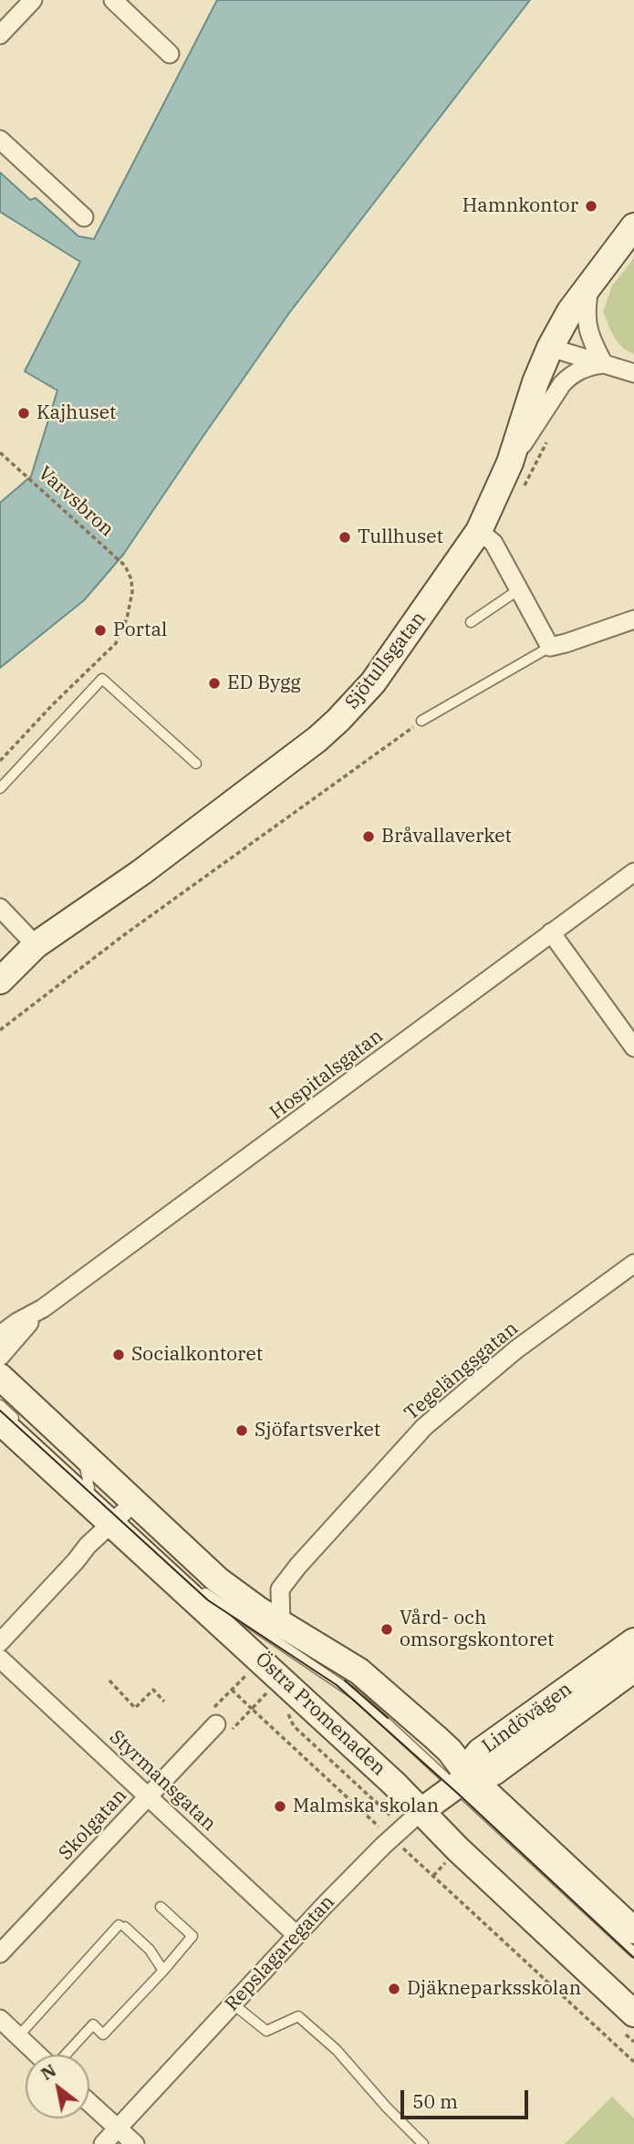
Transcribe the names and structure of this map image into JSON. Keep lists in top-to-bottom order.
{
  "streets": {
    "main road": [
      "Sjötullsgatan",
      "Östra Promenaden",
      "Lindövägen",
      "Repslagaregatan"
    ],
    "street": [
      "Hospitalsgatan",
      "Tegelängsgatan",
      "Styrmansgatan",
      "Skolgatan"
    ],
    "path": ["Varvsbron"]
  },
  "crossings": [
    ["Tegelängsgatan", "Östra Promenaden"],
    ["Östra Promenaden", "Lindövägen"],
    ["Östra Promenaden", "Repslagaregatan"],
    ["Lindövägen", "Repslagaregatan"],
    ["Styrmansgatan", "Skolgatan"],
    ["Styrmansgatan", "Repslagaregatan"]
  ],
  "places": [
    "Hamnkontor",
    "Kajhuset",
    "Tullhuset",
    "Portal",
    "ED Bygg",
    "Bråvallaverket",
    "Socialkontoret",
    "Sjöfartsverket",
    "Vård- och omsorgskontoret",
    "Malmska skolan",
    "Djäkneparksskolan"
  ],
  "scale_bar": "50 m",
  "north": "top left"
}
